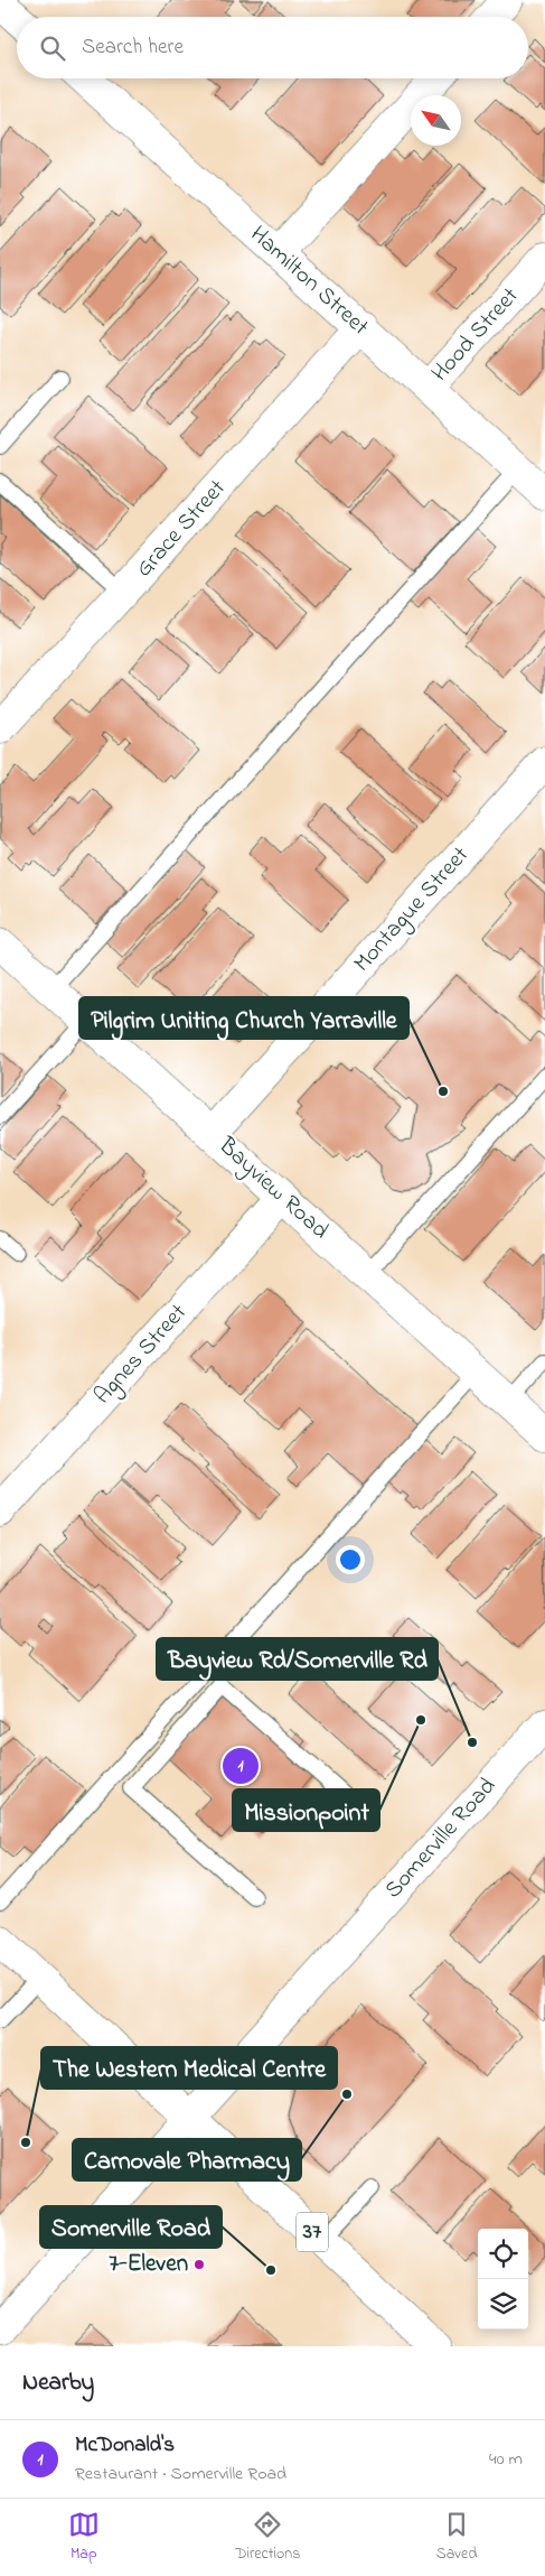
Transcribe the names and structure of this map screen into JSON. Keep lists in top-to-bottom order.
{
  "streets": {
    "street": [
      "Hamilton Street",
      "Hood Street",
      "Grace Street",
      "Montague Street",
      "Bayview Road",
      "Agnes Street",
      "Somerville Road",
      "37"
    ]
  },
  "crossings": [
    ["Hamilton Street", "Hood Street"],
    ["Hamilton Street", "Grace Street"],
    ["Montague Street", "Bayview Road"],
    ["Bayview Road", "Agnes Street"],
    ["Somerville Road", "37"]
  ],
  "places": [
    "Pilgrim Uniting Church Yarraville",
    "Missionpoint",
    "Bayview Rd/Somerville Rd",
    "Carnovale Pharmacy",
    "The Western Medical Centre",
    "7-Eleven",
    "Somerville Road"
  ],
  "north": "top left",
  "page": {
    "search": "Search here",
    "pins": "1",
    "heading": "Nearby",
    "list": [
      {
        "mark": "1",
        "name": "McDonald's",
        "note": "Restaurant · Somerville Road",
        "value": "40 m"
      }
    ],
    "nav": ["Map", "Directions", "Saved"]
  }
}
